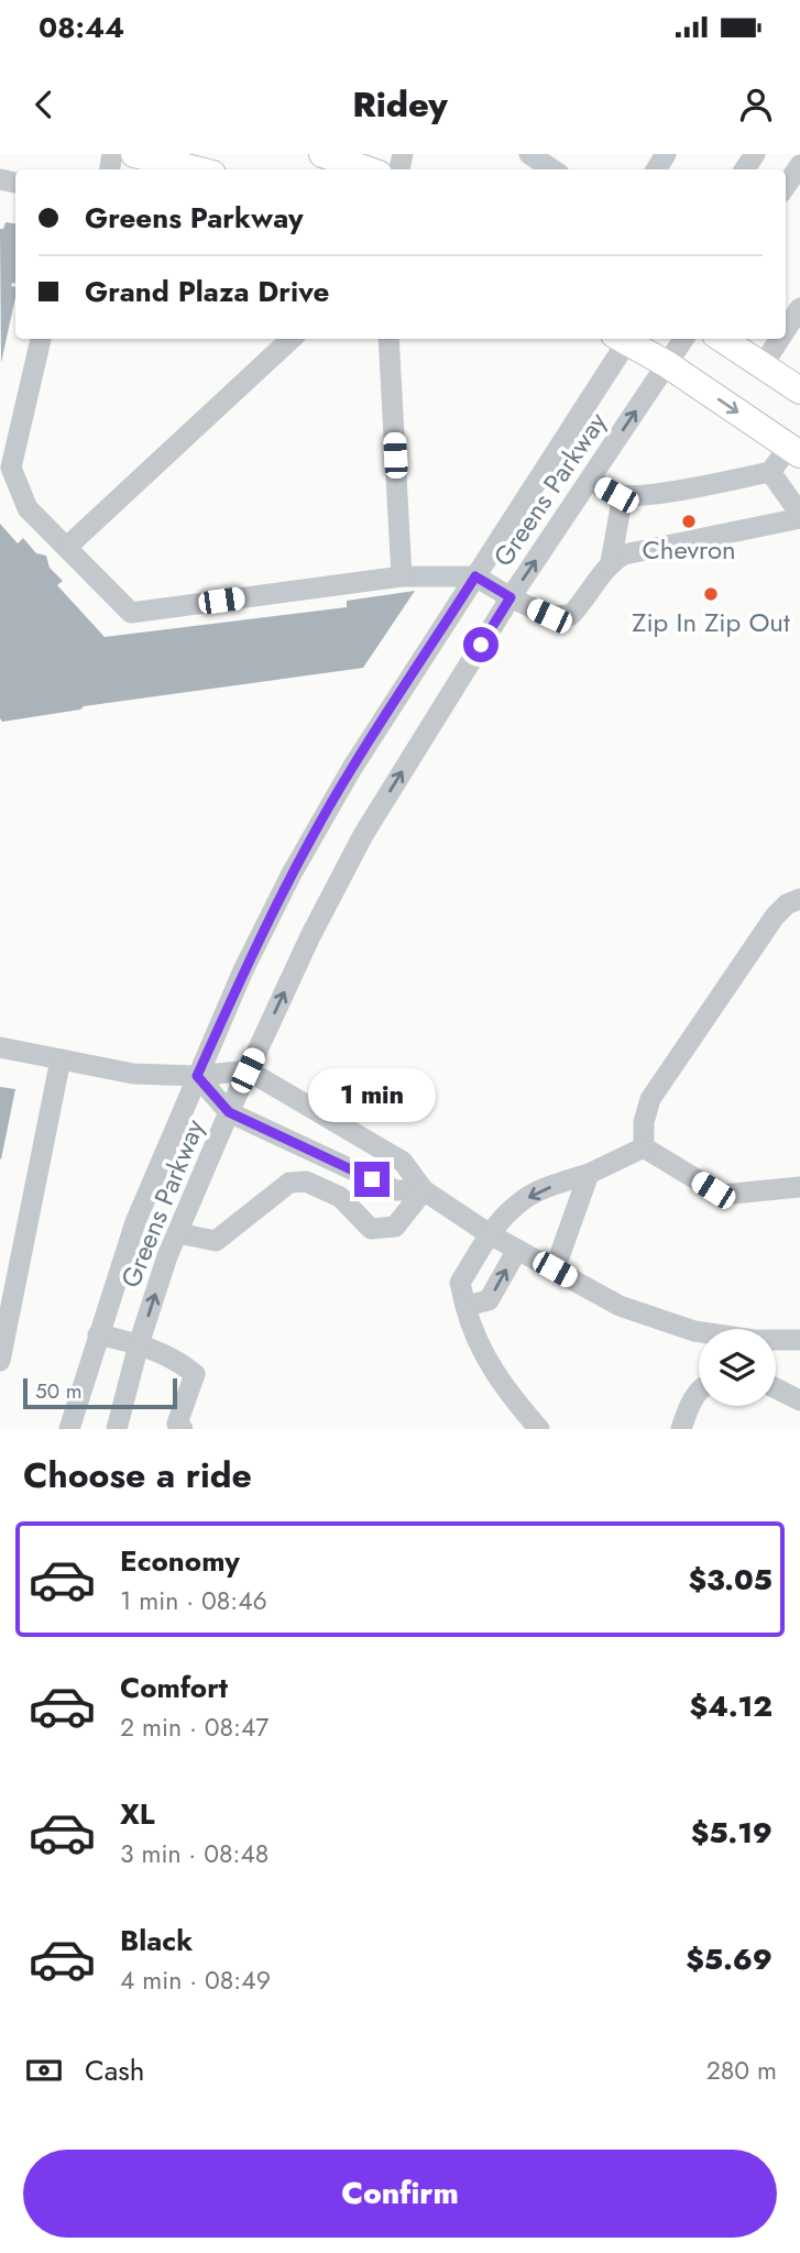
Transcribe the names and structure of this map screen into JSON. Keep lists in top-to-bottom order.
{
  "streets": {
    "street": ["Greens Parkway"]
  },
  "places": ["Chevron", "Zip In Zip Out"],
  "scale_bar": "50 m",
  "page": {
    "status": "08:44",
    "header": "Ridey",
    "banner": ["Greens Parkway", "Grand Plaza Drive"],
    "bubble": "1 min",
    "scale": "50 m",
    "heading": "Choose a ride",
    "list": [
      {
        "name": "Economy",
        "note": "1 min · 08:46",
        "value": "$3.05"
      },
      {
        "name": "Comfort",
        "note": "2 min · 08:47",
        "value": "$4.12"
      },
      {
        "name": "XL",
        "note": "3 min · 08:48",
        "value": "$5.19"
      },
      {
        "name": "Black",
        "note": "4 min · 08:49",
        "value": "$5.69"
      }
    ],
    "pay": ["Cash", "280 m"],
    "buttons": "Confirm"
  }
}
